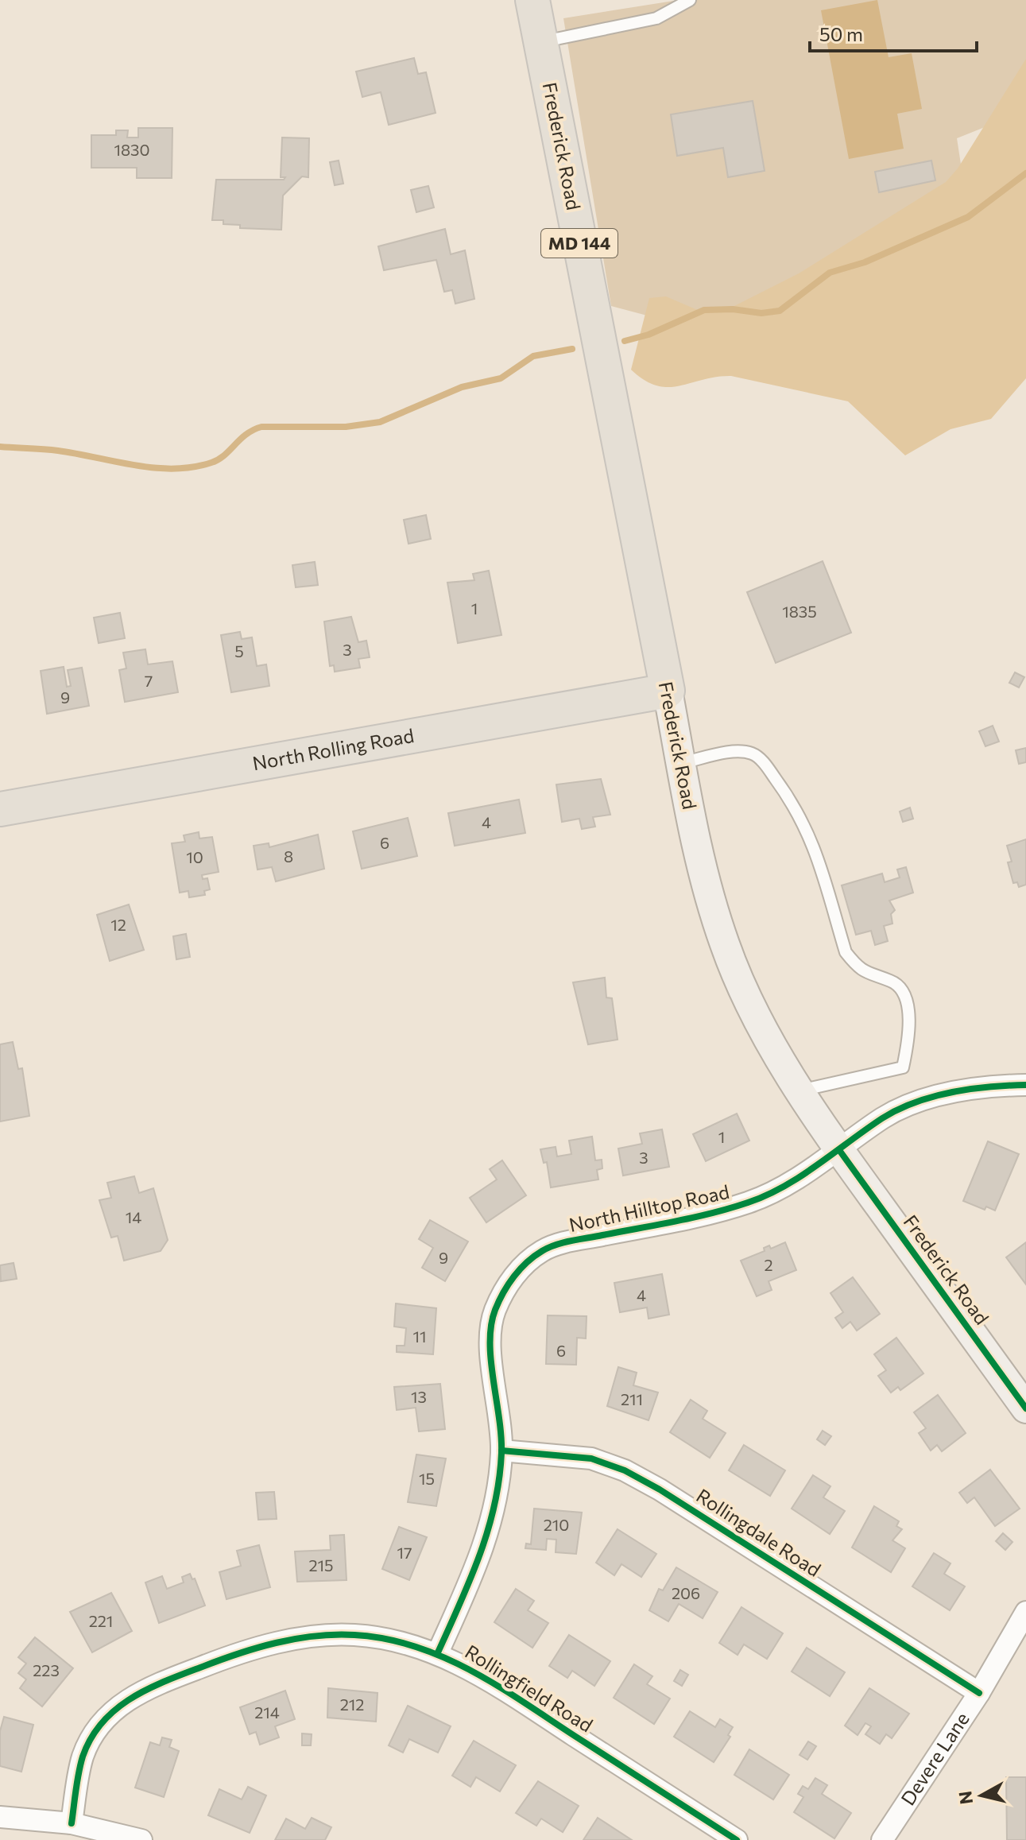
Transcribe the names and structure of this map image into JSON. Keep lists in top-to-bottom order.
{
  "streets": {
    "main road": ["Frederick Road", "MD 144", "North Rolling Road"],
    "street": [
      "North Hilltop Road",
      "Rollingdale Road",
      "Rollingfield Road",
      "Devere Lane"
    ]
  },
  "crossings": [
    ["Frederick Road", "North Rolling Road"],
    ["Frederick Road", "North Hilltop Road"],
    ["North Hilltop Road", "Rollingdale Road"],
    ["North Hilltop Road", "Rollingfield Road"],
    ["Rollingdale Road", "Devere Lane"]
  ],
  "house_numbers": [
    "1830",
    "1",
    "1835",
    "3",
    "5",
    "7",
    "9",
    "4",
    "6",
    "8",
    "10",
    "12",
    "1",
    "3",
    "14",
    "9",
    "2",
    "4",
    "11",
    "6",
    "13",
    "211",
    "15",
    "210",
    "17",
    "215",
    "206",
    "221",
    "223",
    "212",
    "214"
  ],
  "scale_bar": "50 m",
  "north": "left"
}
